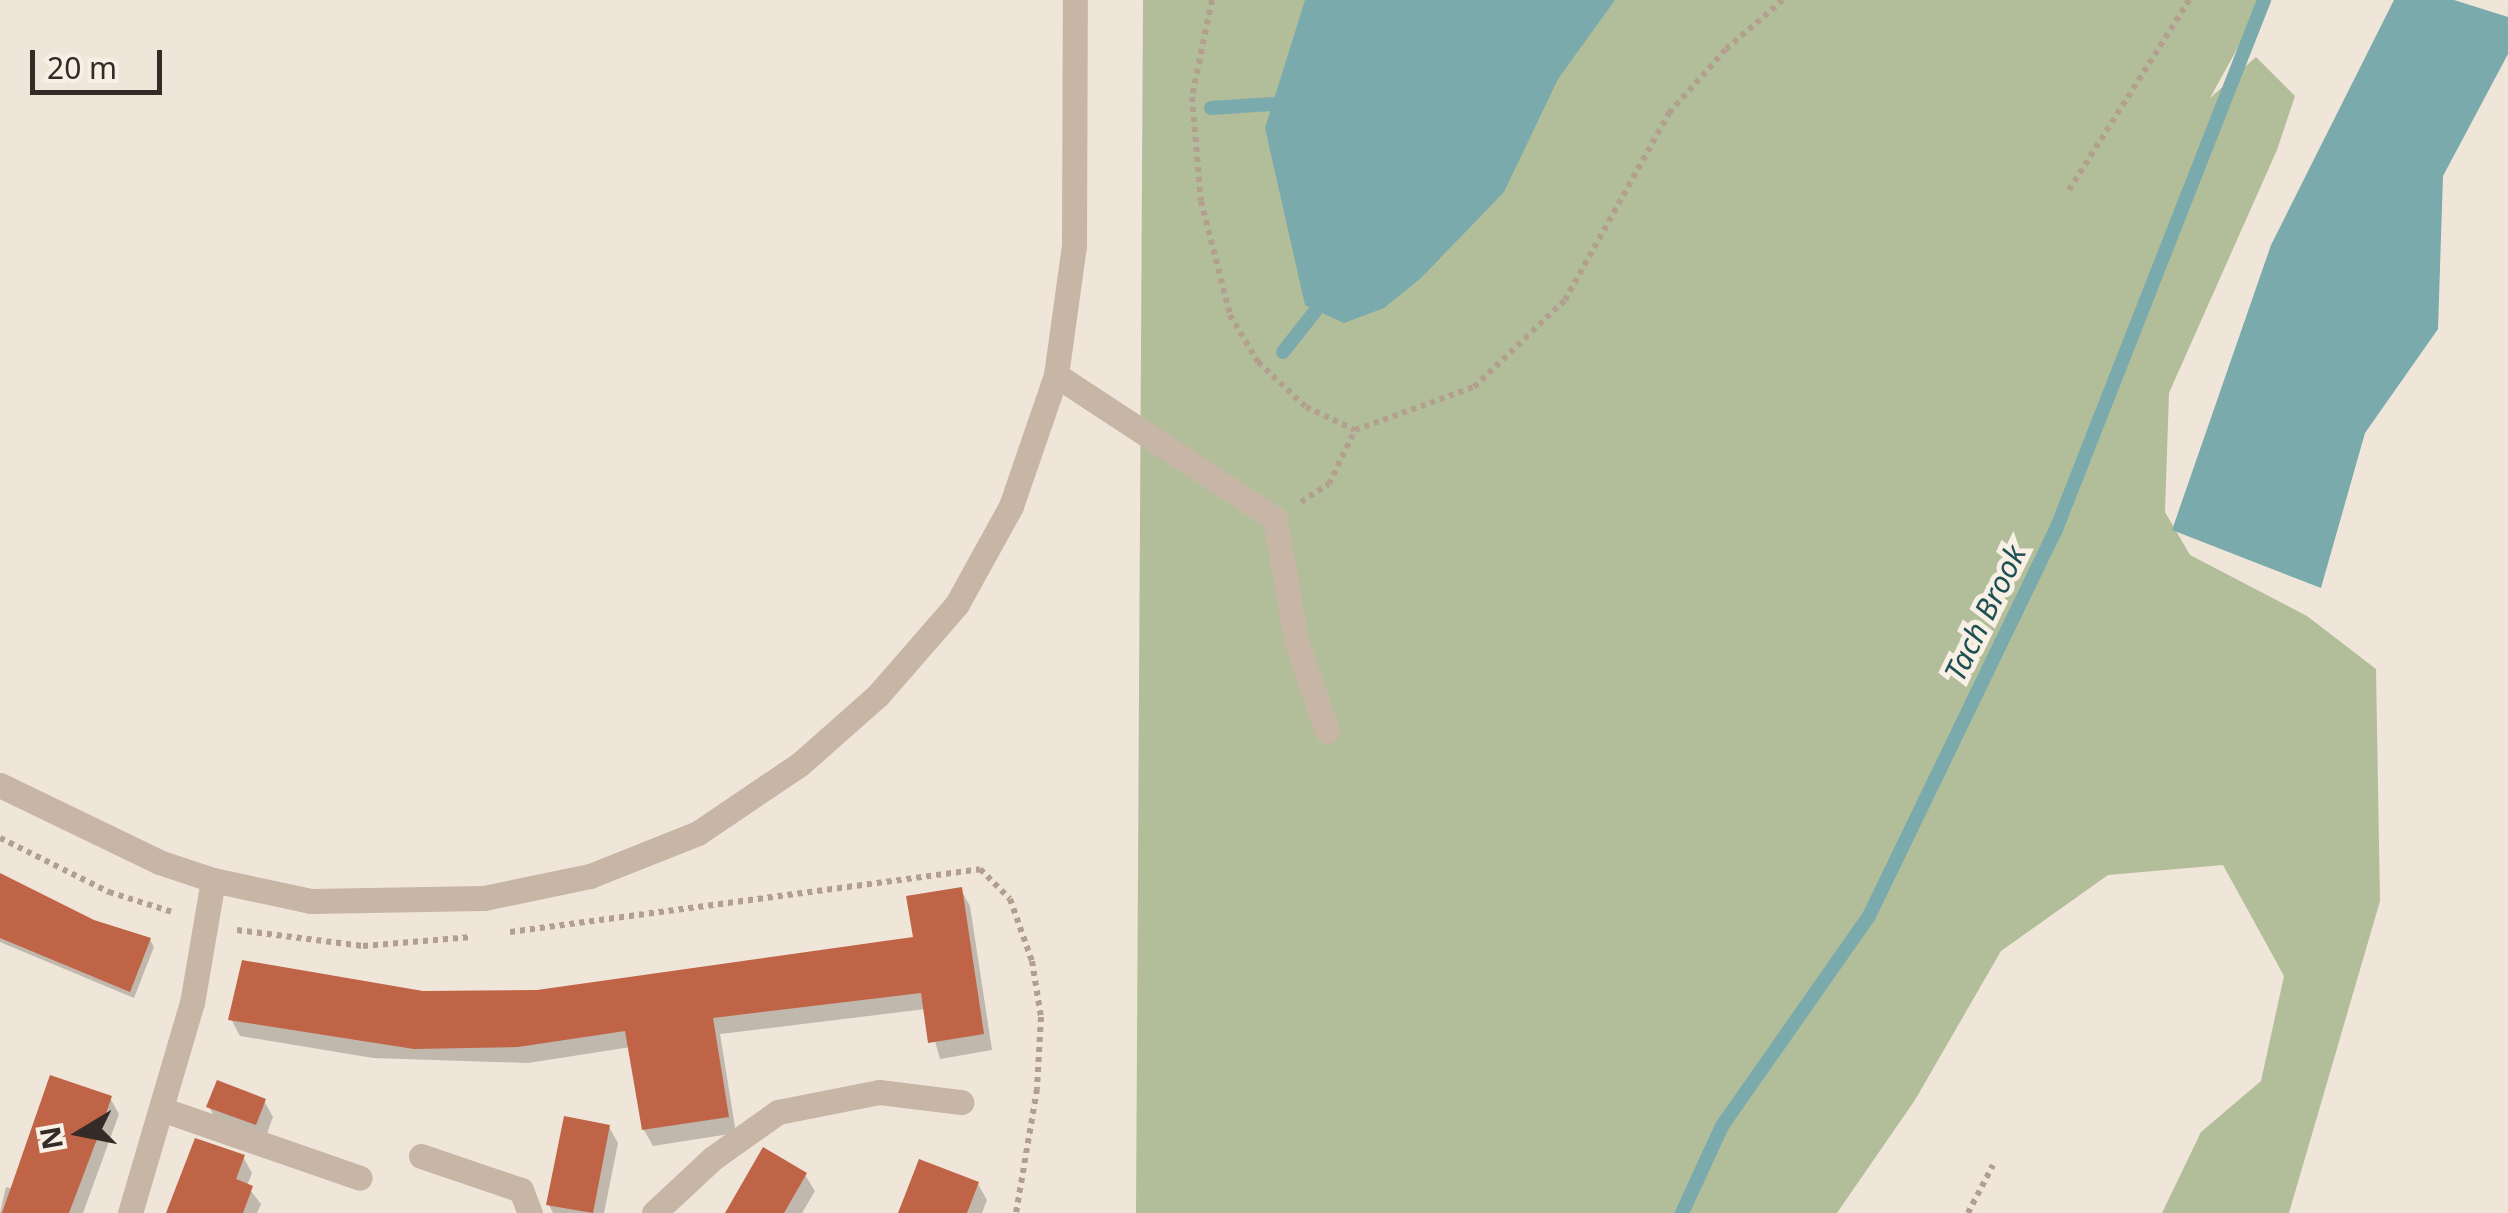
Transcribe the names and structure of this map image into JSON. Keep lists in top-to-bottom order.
{
  "water": ["Tach Brook"],
  "scale_bar": "20 m",
  "north": "left"
}
